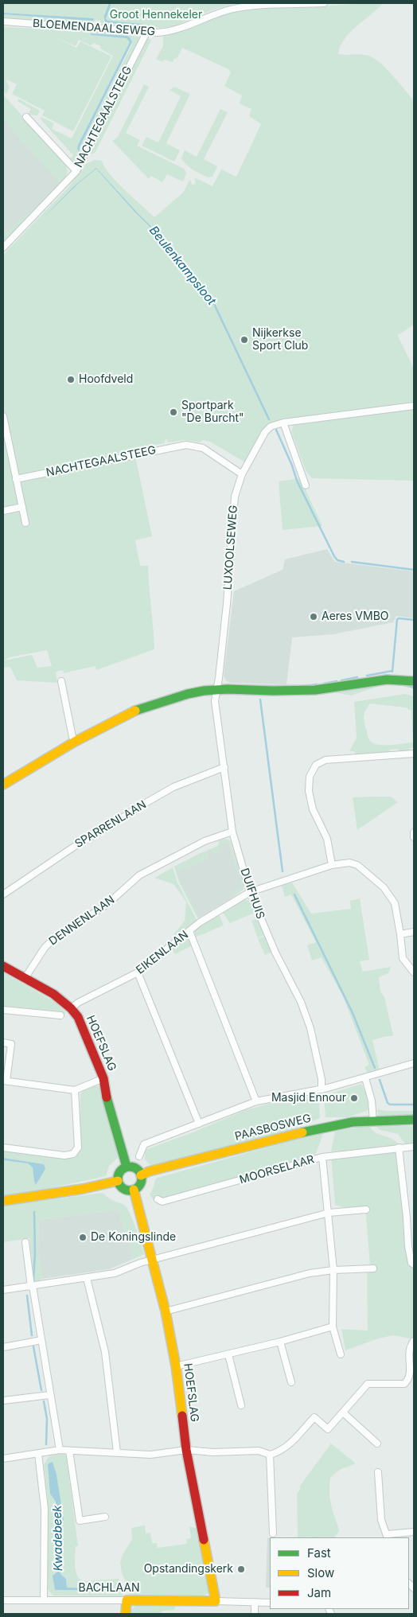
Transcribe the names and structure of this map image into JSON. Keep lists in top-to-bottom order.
{
  "streets": {
    "street": [
      "BLOEMENDAALSEWEG",
      "NACHTEGAALSTEEG",
      "LUXOOLSEWEG",
      "SPARRENLAAN",
      "DUIFHUIS",
      "DENNENLAAN",
      "EIKENLAAN",
      "HOEFSLAG",
      "PAASBOSWEG",
      "MOORSELAAR",
      "BACHLAAN"
    ]
  },
  "crossings": [
    ["BLOEMENDAALSEWEG", "NACHTEGAALSTEEG"],
    ["NACHTEGAALSTEEG", "LUXOOLSEWEG"],
    ["LUXOOLSEWEG", "DUIFHUIS"],
    ["SPARRENLAAN", "DUIFHUIS"],
    ["DUIFHUIS", "DENNENLAAN"],
    ["DUIFHUIS", "EIKENLAAN"],
    ["DENNENLAAN", "HOEFSLAG"],
    ["EIKENLAAN", "HOEFSLAG"],
    ["HOEFSLAG", "PAASBOSWEG"],
    ["HOEFSLAG", "BACHLAAN"]
  ],
  "water": ["Beulenkampsloot", "Kwadebeek"],
  "parks": ["Groot Hennekeler"],
  "places": [
    "Nijkerkse Sport Club",
    "Hoofdveld",
    "Sportpark \"De Burcht\"",
    "Aeres VMBO",
    "Masjid Ennour",
    "De Koningslinde",
    "Opstandingskerk"
  ],
  "legend": ["Fast", "Slow", "Jam"]
}
